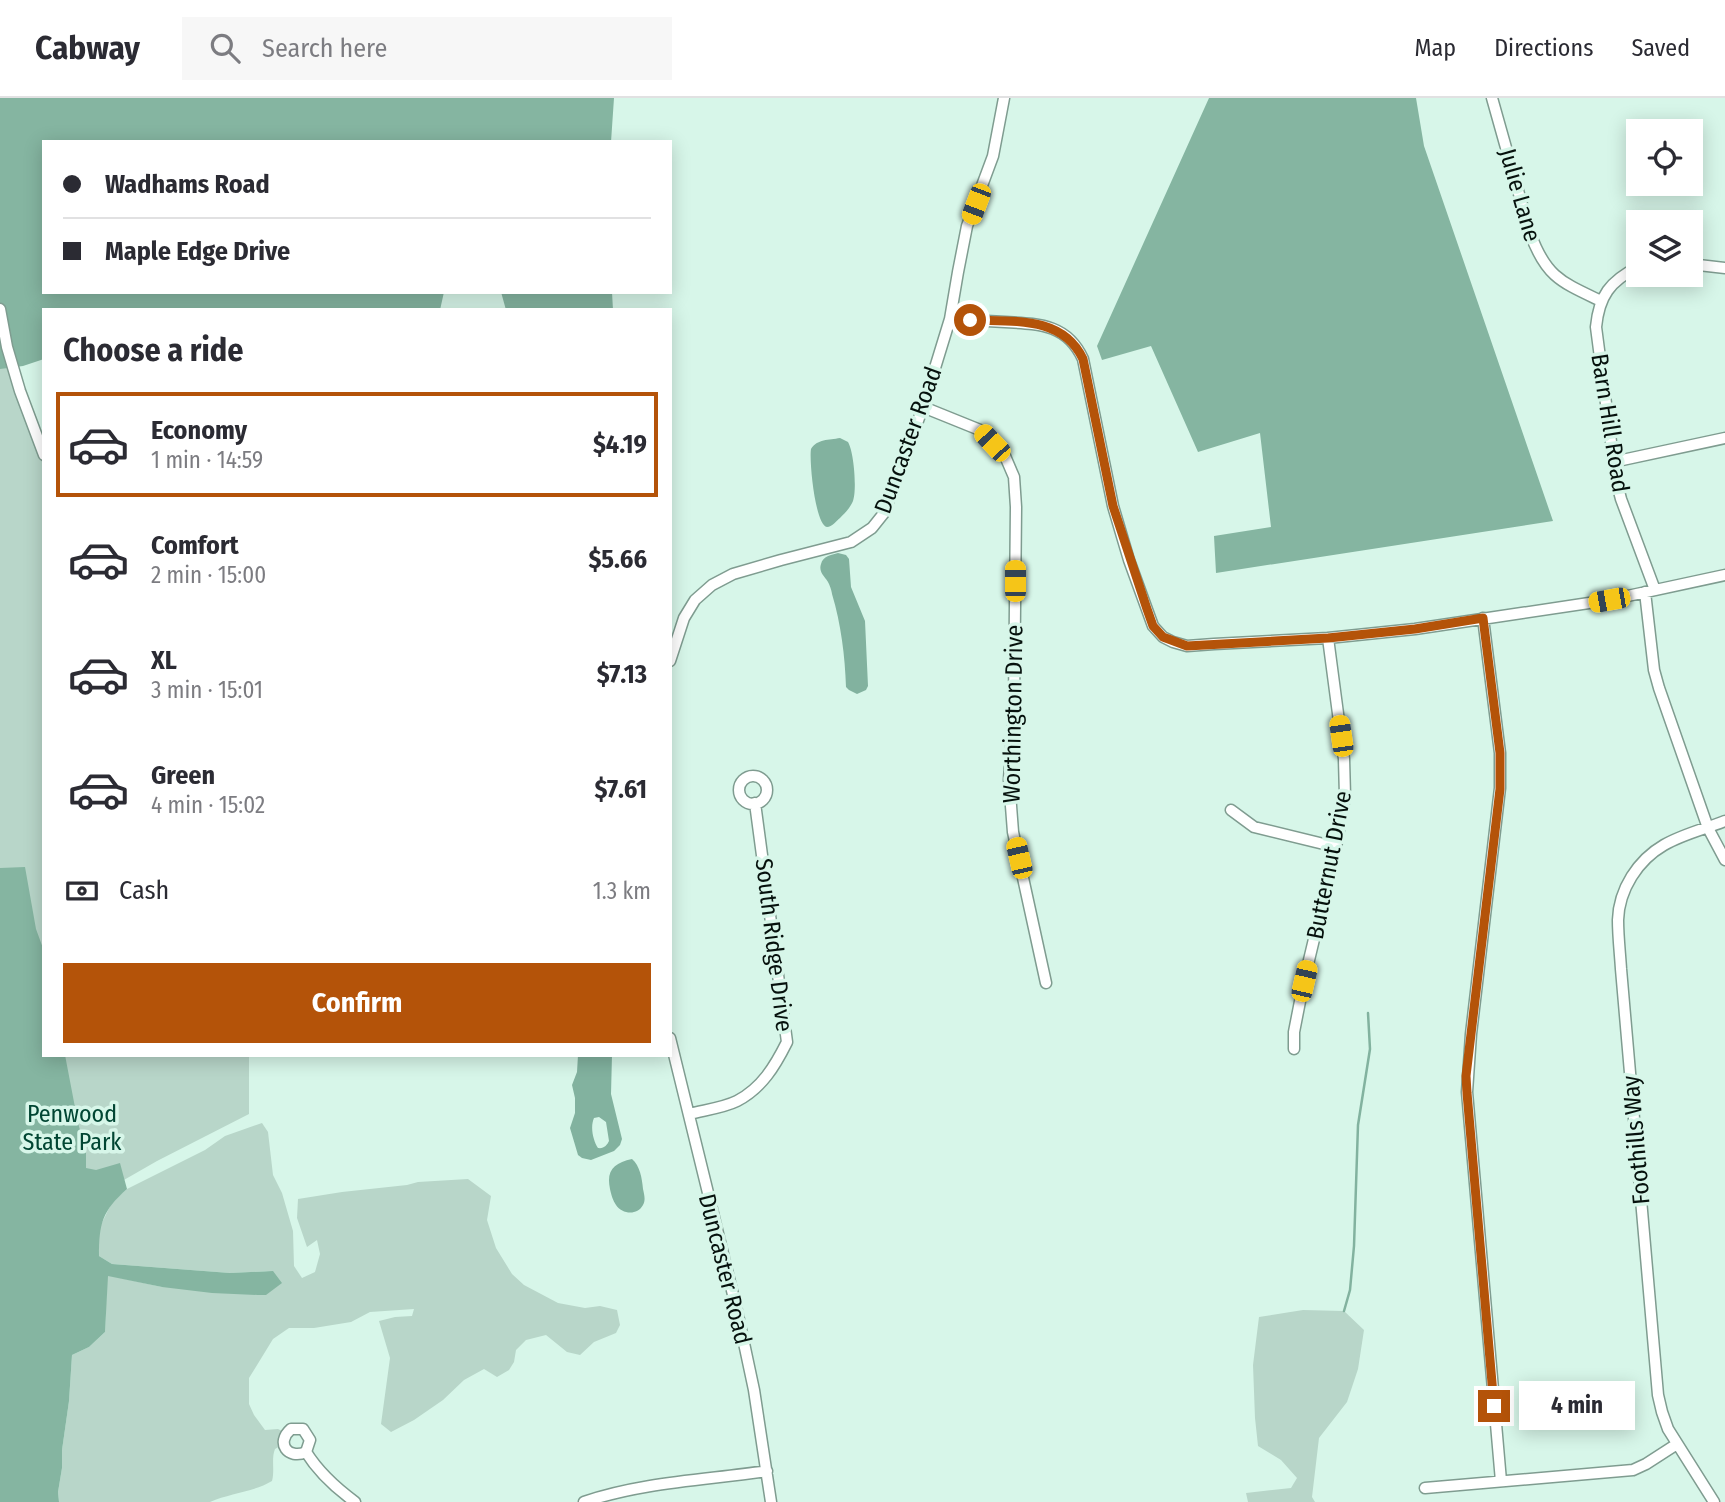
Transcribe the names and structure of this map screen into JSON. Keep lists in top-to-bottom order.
{
  "streets": {
    "street": [
      "Julie Lane",
      "Barn Hill Road",
      "Duncaster Road",
      "Worthington Drive",
      "Butternut Drive",
      "South Ridge Drive",
      "Foothills Way"
    ]
  },
  "crossings": [
    ["Julie Lane", "Barn Hill Road"],
    ["Barn Hill Road", "Foothills Way"],
    ["Duncaster Road", "Worthington Drive"],
    ["Duncaster Road", "South Ridge Drive"]
  ],
  "parks": ["Penwood State Park"],
  "page": {
    "header": "Cabway",
    "search": "Search here",
    "nav": ["Map", "Directions", "Saved"],
    "banner": ["Wadhams Road", "Maple Edge Drive"],
    "heading": "Choose a ride",
    "list": [
      {
        "name": "Economy",
        "note": "1 min · 14:59",
        "value": "$4.19"
      },
      {
        "name": "Comfort",
        "note": "2 min · 15:00",
        "value": "$5.66"
      },
      {
        "name": "XL",
        "note": "3 min · 15:01",
        "value": "$7.13"
      },
      {
        "name": "Green",
        "note": "4 min · 15:02",
        "value": "$7.61"
      }
    ],
    "pay": ["Cash", "1.3 km"],
    "buttons": "Confirm",
    "bubble": "4 min"
  }
}
